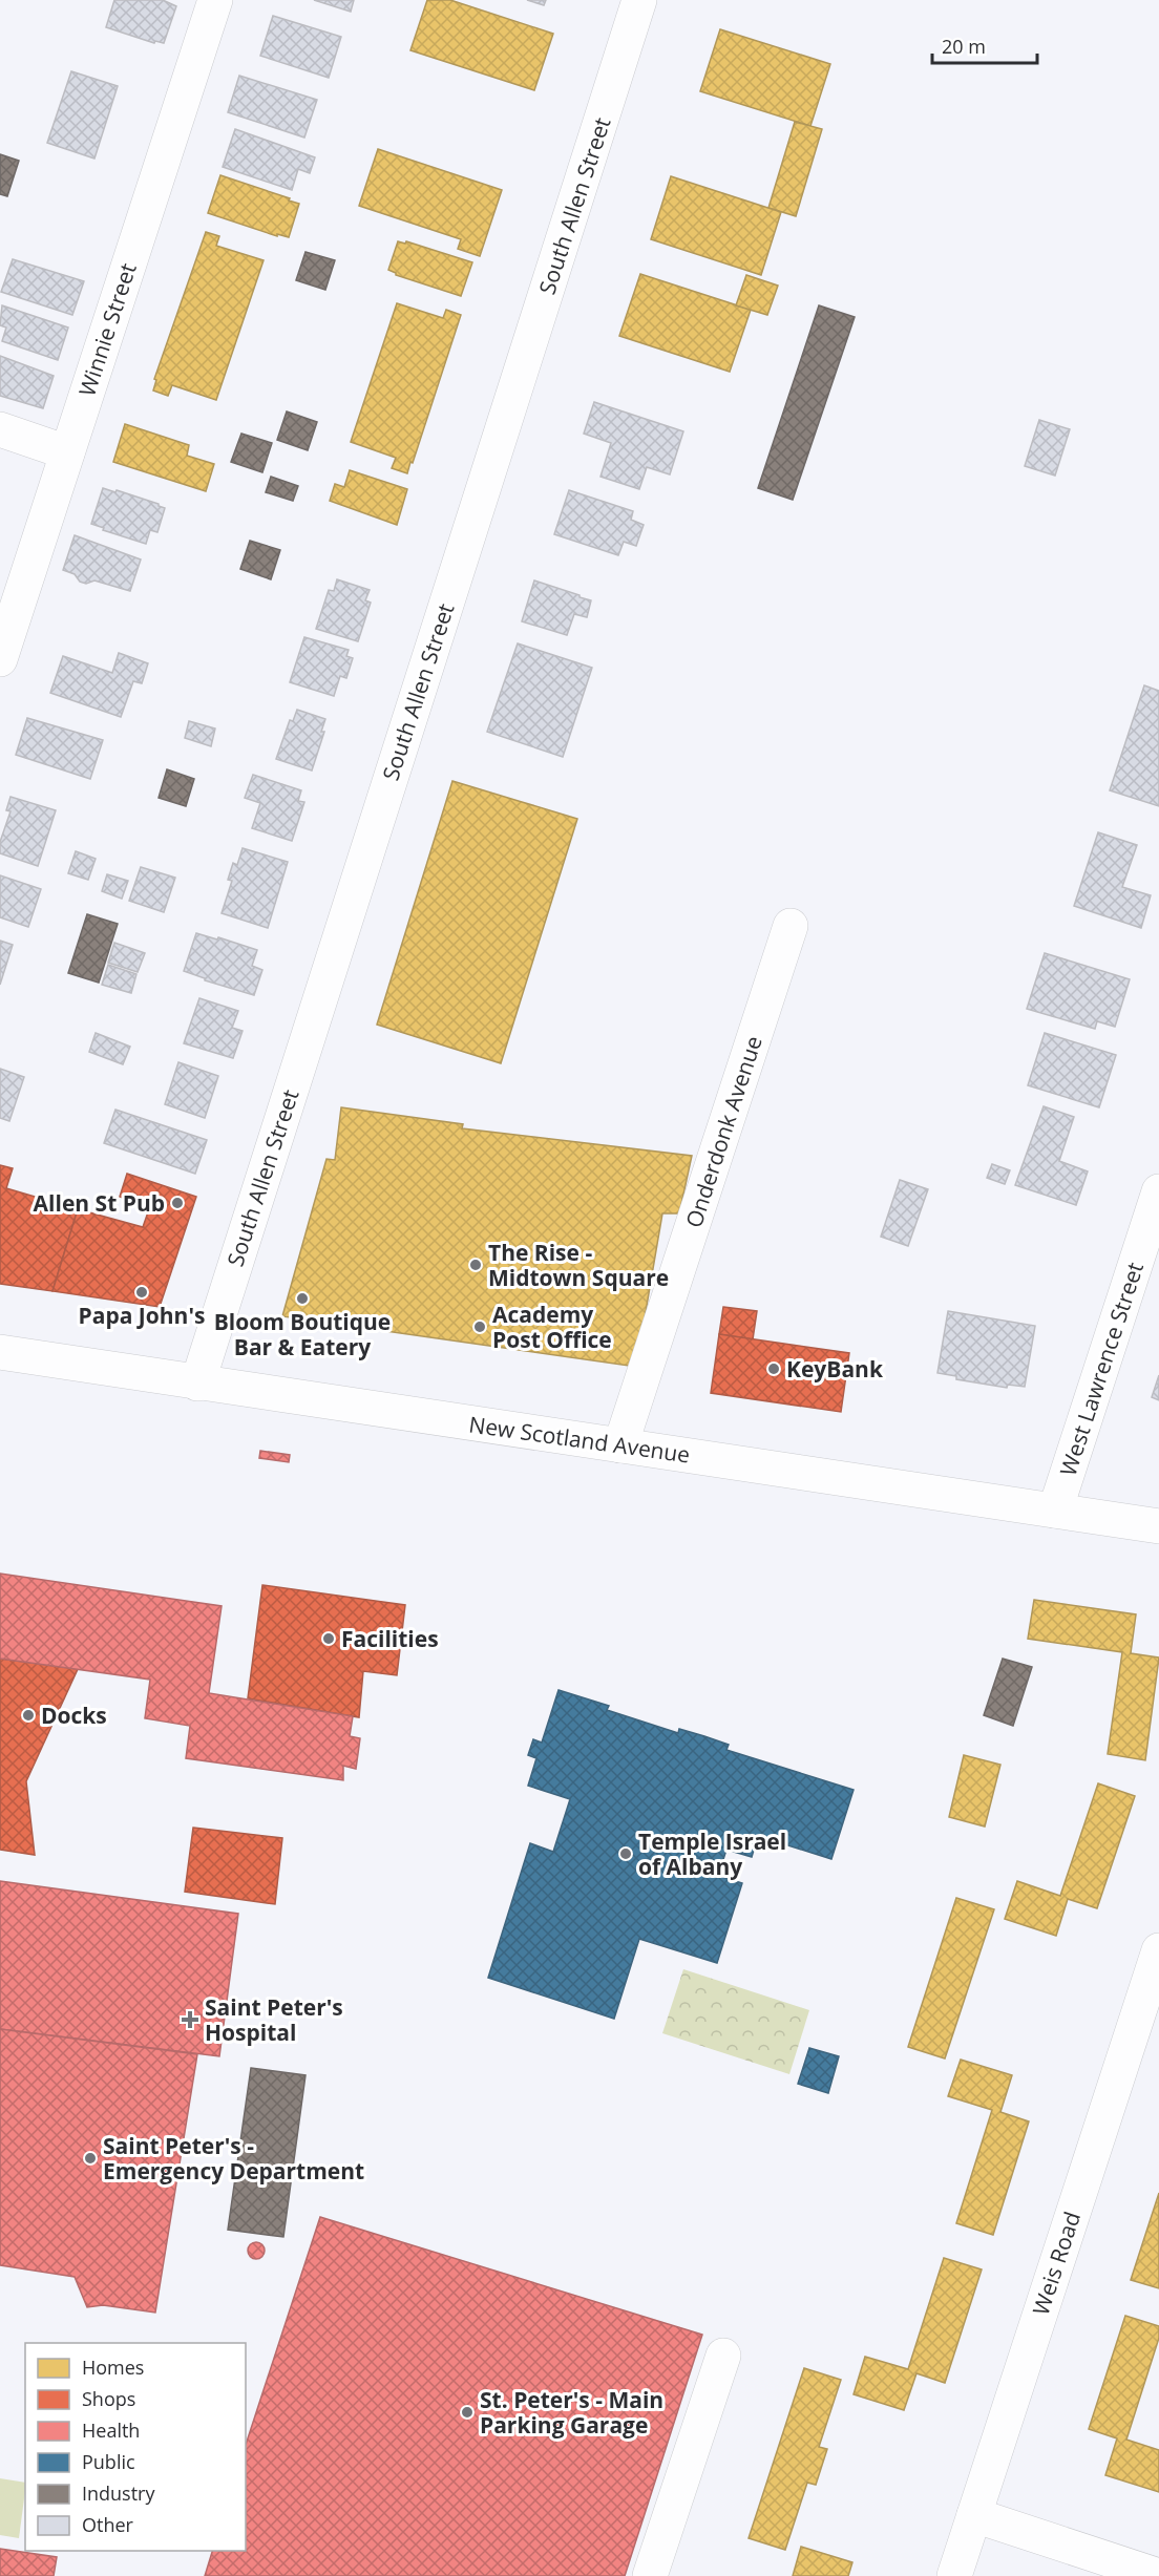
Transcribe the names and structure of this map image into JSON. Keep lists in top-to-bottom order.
{
  "streets": {
    "street": [
      "South Allen Street",
      "Winnie Street",
      "Onderdonk Avenue",
      "West Lawrence Street",
      "New Scotland Avenue",
      "Weis Road"
    ]
  },
  "crossings": [
    ["South Allen Street", "New Scotland Avenue"],
    ["Onderdonk Avenue", "New Scotland Avenue"],
    ["West Lawrence Street", "New Scotland Avenue"]
  ],
  "places": {
    "other": [
      "Allen St Pub",
      "The Rise - Midtown Square",
      "Papa John's",
      "Bloom Boutique Bar & Eatery",
      "Academy Post Office",
      "KeyBank",
      "Facilities",
      "Docks",
      "Temple Israel of Albany",
      "Saint Peter's - Emergency Department",
      "St. Peter's - Main Parking Garage"
    ],
    "health": ["Saint Peter's Hospital"]
  },
  "legend": [
    "Homes",
    "Shops",
    "Health",
    "Public",
    "Industry",
    "Other"
  ],
  "scale_bar": "20 m"
}
